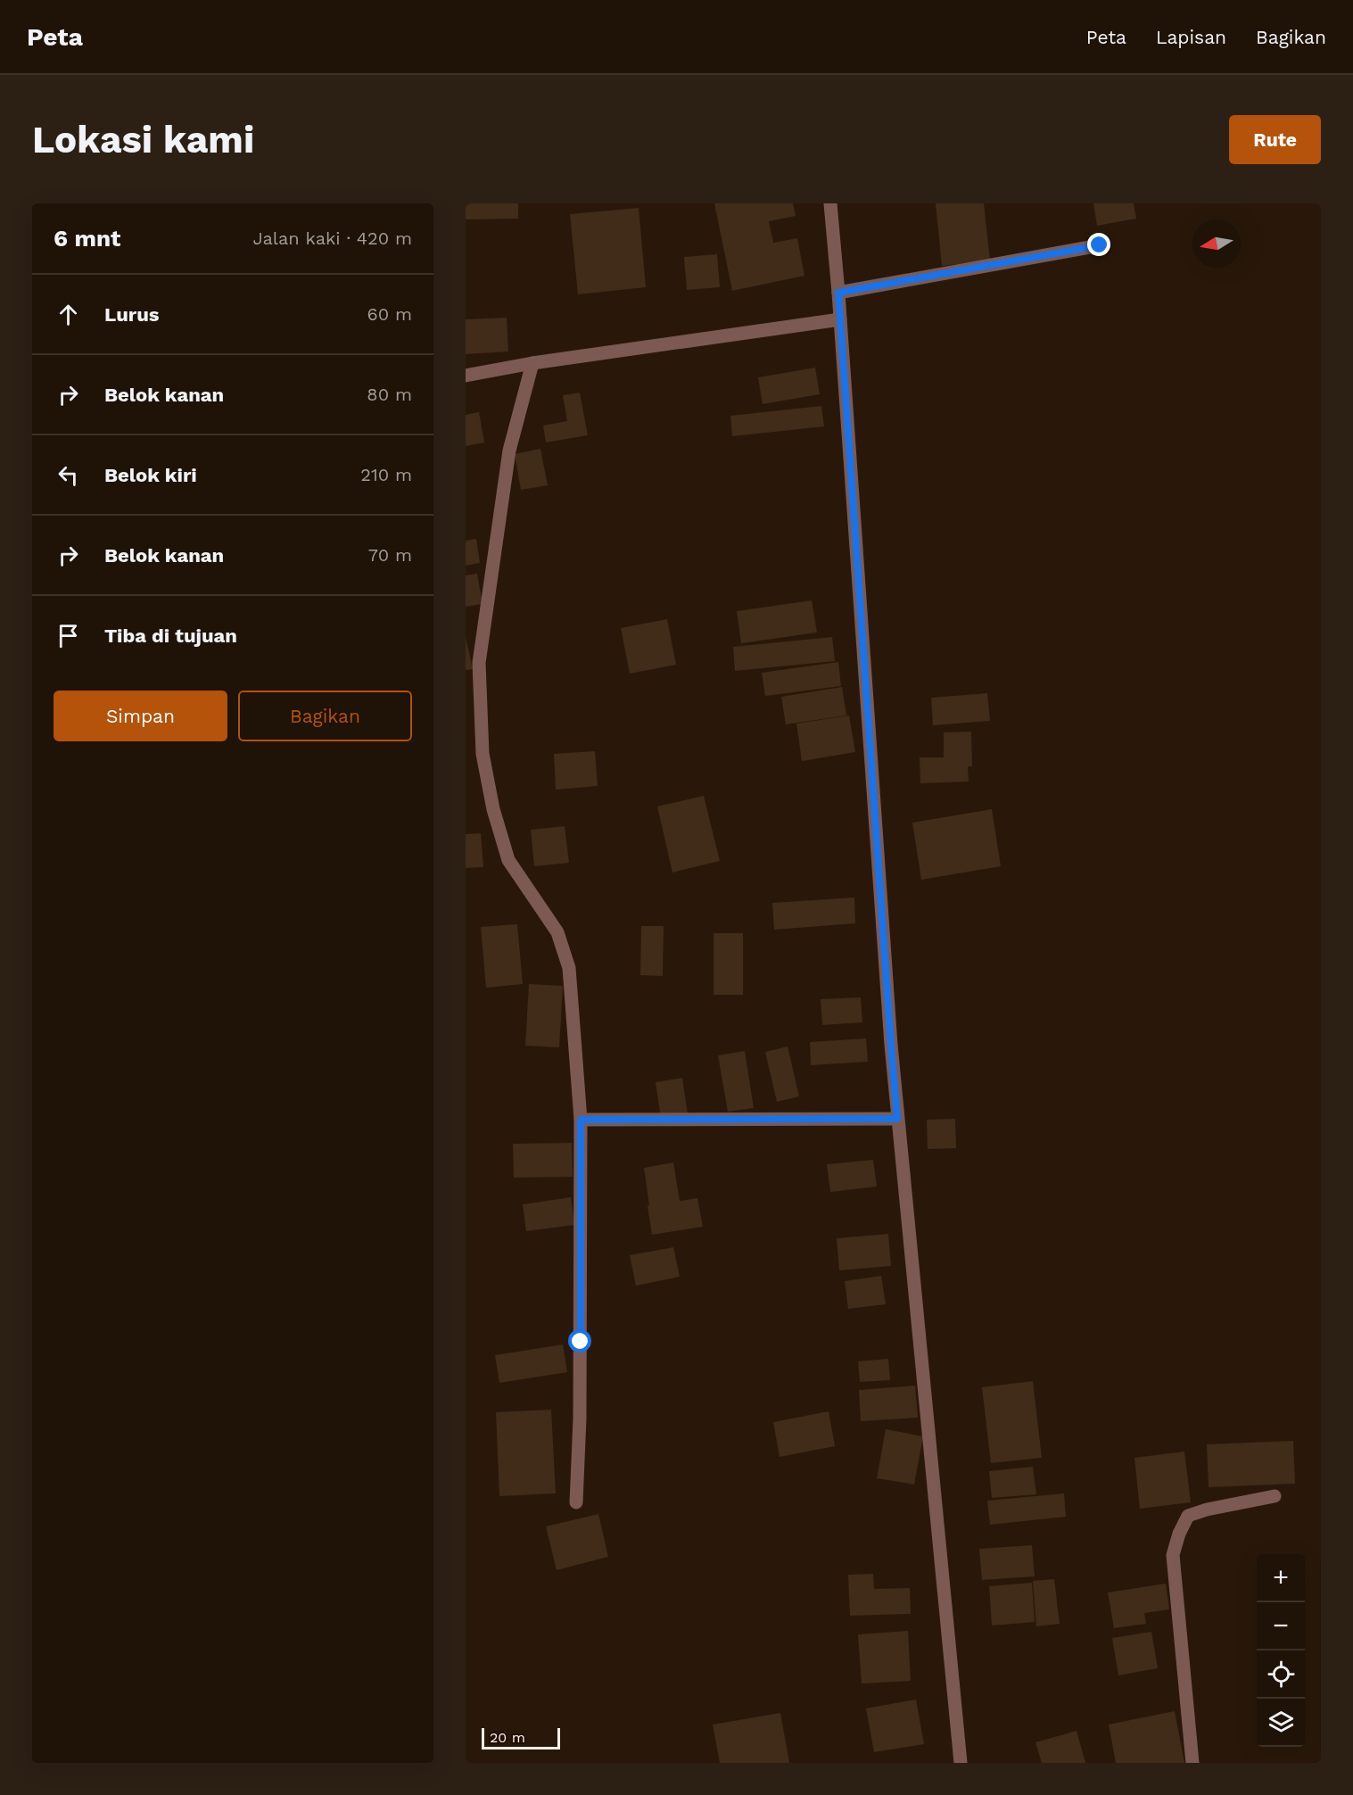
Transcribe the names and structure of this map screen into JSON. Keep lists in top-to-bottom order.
{
  "scale_bar": "20 m",
  "north": "left",
  "page": {
    "header": "Peta",
    "nav": ["Peta", "Lapisan", "Bagikan"],
    "buttons": [
      "Rute",
      ["Simpan", "Bagikan"]
    ],
    "title": "Lokasi kami",
    "heading": ["6 mnt", "Jalan kaki · 420 m"],
    "list": [
      ["Lurus", "60 m"],
      ["Belok kanan", "80 m"],
      ["Belok kiri", "210 m"],
      ["Belok kanan", "70 m"],
      "Tiba di tujuan"
    ],
    "map_buttons": ["+", "−"],
    "scale": "20 m"
  }
}
